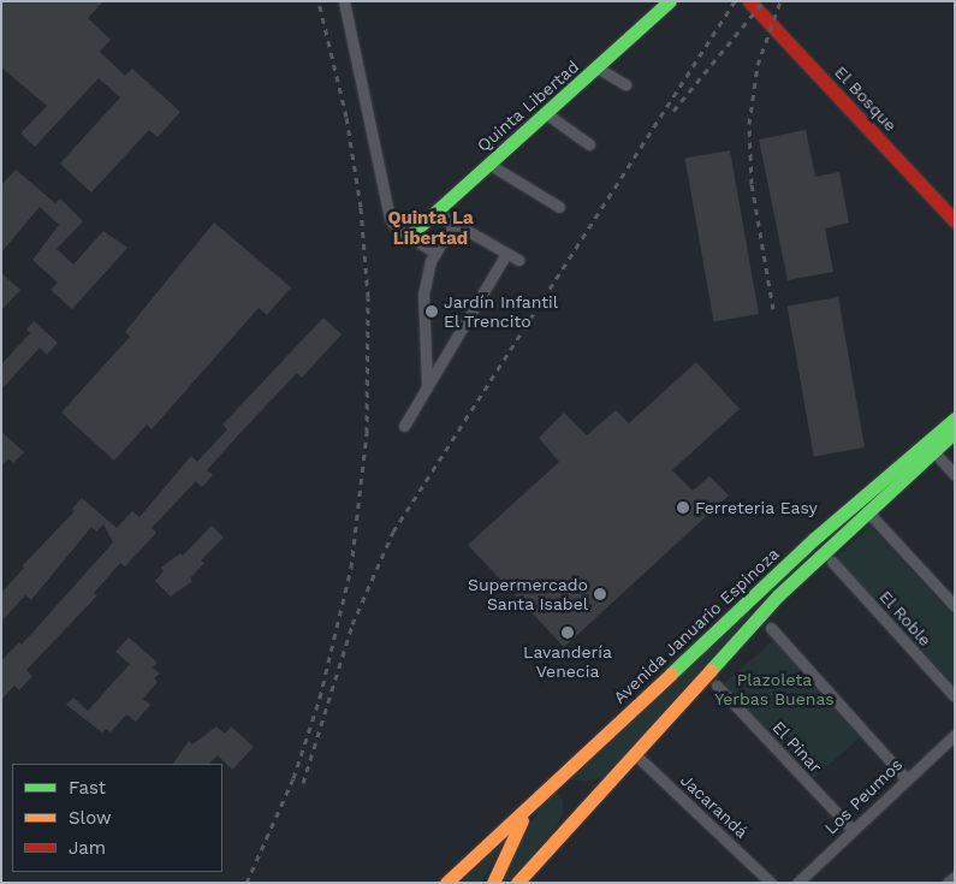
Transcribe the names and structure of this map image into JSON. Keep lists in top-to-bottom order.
{
  "streets": {
    "main road": ["El Bosque", "Quinta Libertad", "Avenida Januario Espinoza"],
    "street": [
      "El Roble",
      "El Pinar",
      "Los Peumos",
      "Jacarandá"
    ]
  },
  "crossings": [
    ["Avenida Januario Espinoza", "Jacarandá"],
    ["El Pinar", "Los Peumos"]
  ],
  "districts": ["Quinta La Libertad"],
  "parks": ["Plazoleta Yerbas Buenas"],
  "places": [
    "Jardín Infantil El Trencito",
    "Ferreteria Easy",
    "Supermercado Santa Isabel",
    "Lavandería Venecia"
  ],
  "legend": ["Fast", "Slow", "Jam"]
}
